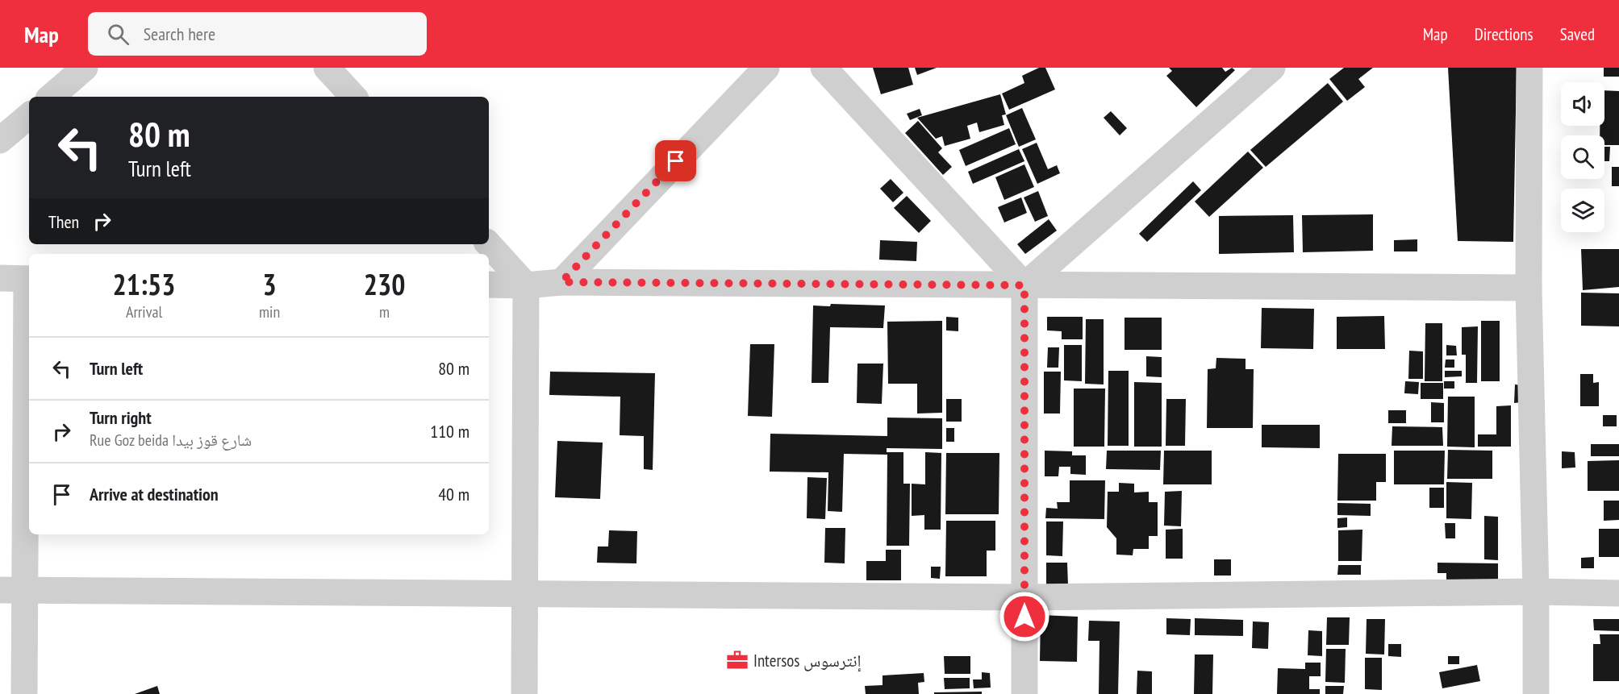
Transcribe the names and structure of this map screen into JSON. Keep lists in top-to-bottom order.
{
  "places": {
    "office": ["Intersos إنترسوس"]
  },
  "page": {
    "header": "Map",
    "search": "Search here",
    "nav": ["Map", "Directions", "Saved"],
    "turn": ["80 m", "Turn left"],
    "then": "Then",
    "eta": [
      "21:53",
      "Arrival",
      "3",
      "min",
      "230",
      "m"
    ],
    "list": [
      {
        "name": "Turn left",
        "value": "80 m"
      },
      {
        "name": "Turn right",
        "note": "Rue Goz beida شارع قوز بيدا",
        "value": "110 m"
      },
      {
        "name": "Arrive at destination",
        "value": "40 m"
      }
    ]
  }
}
